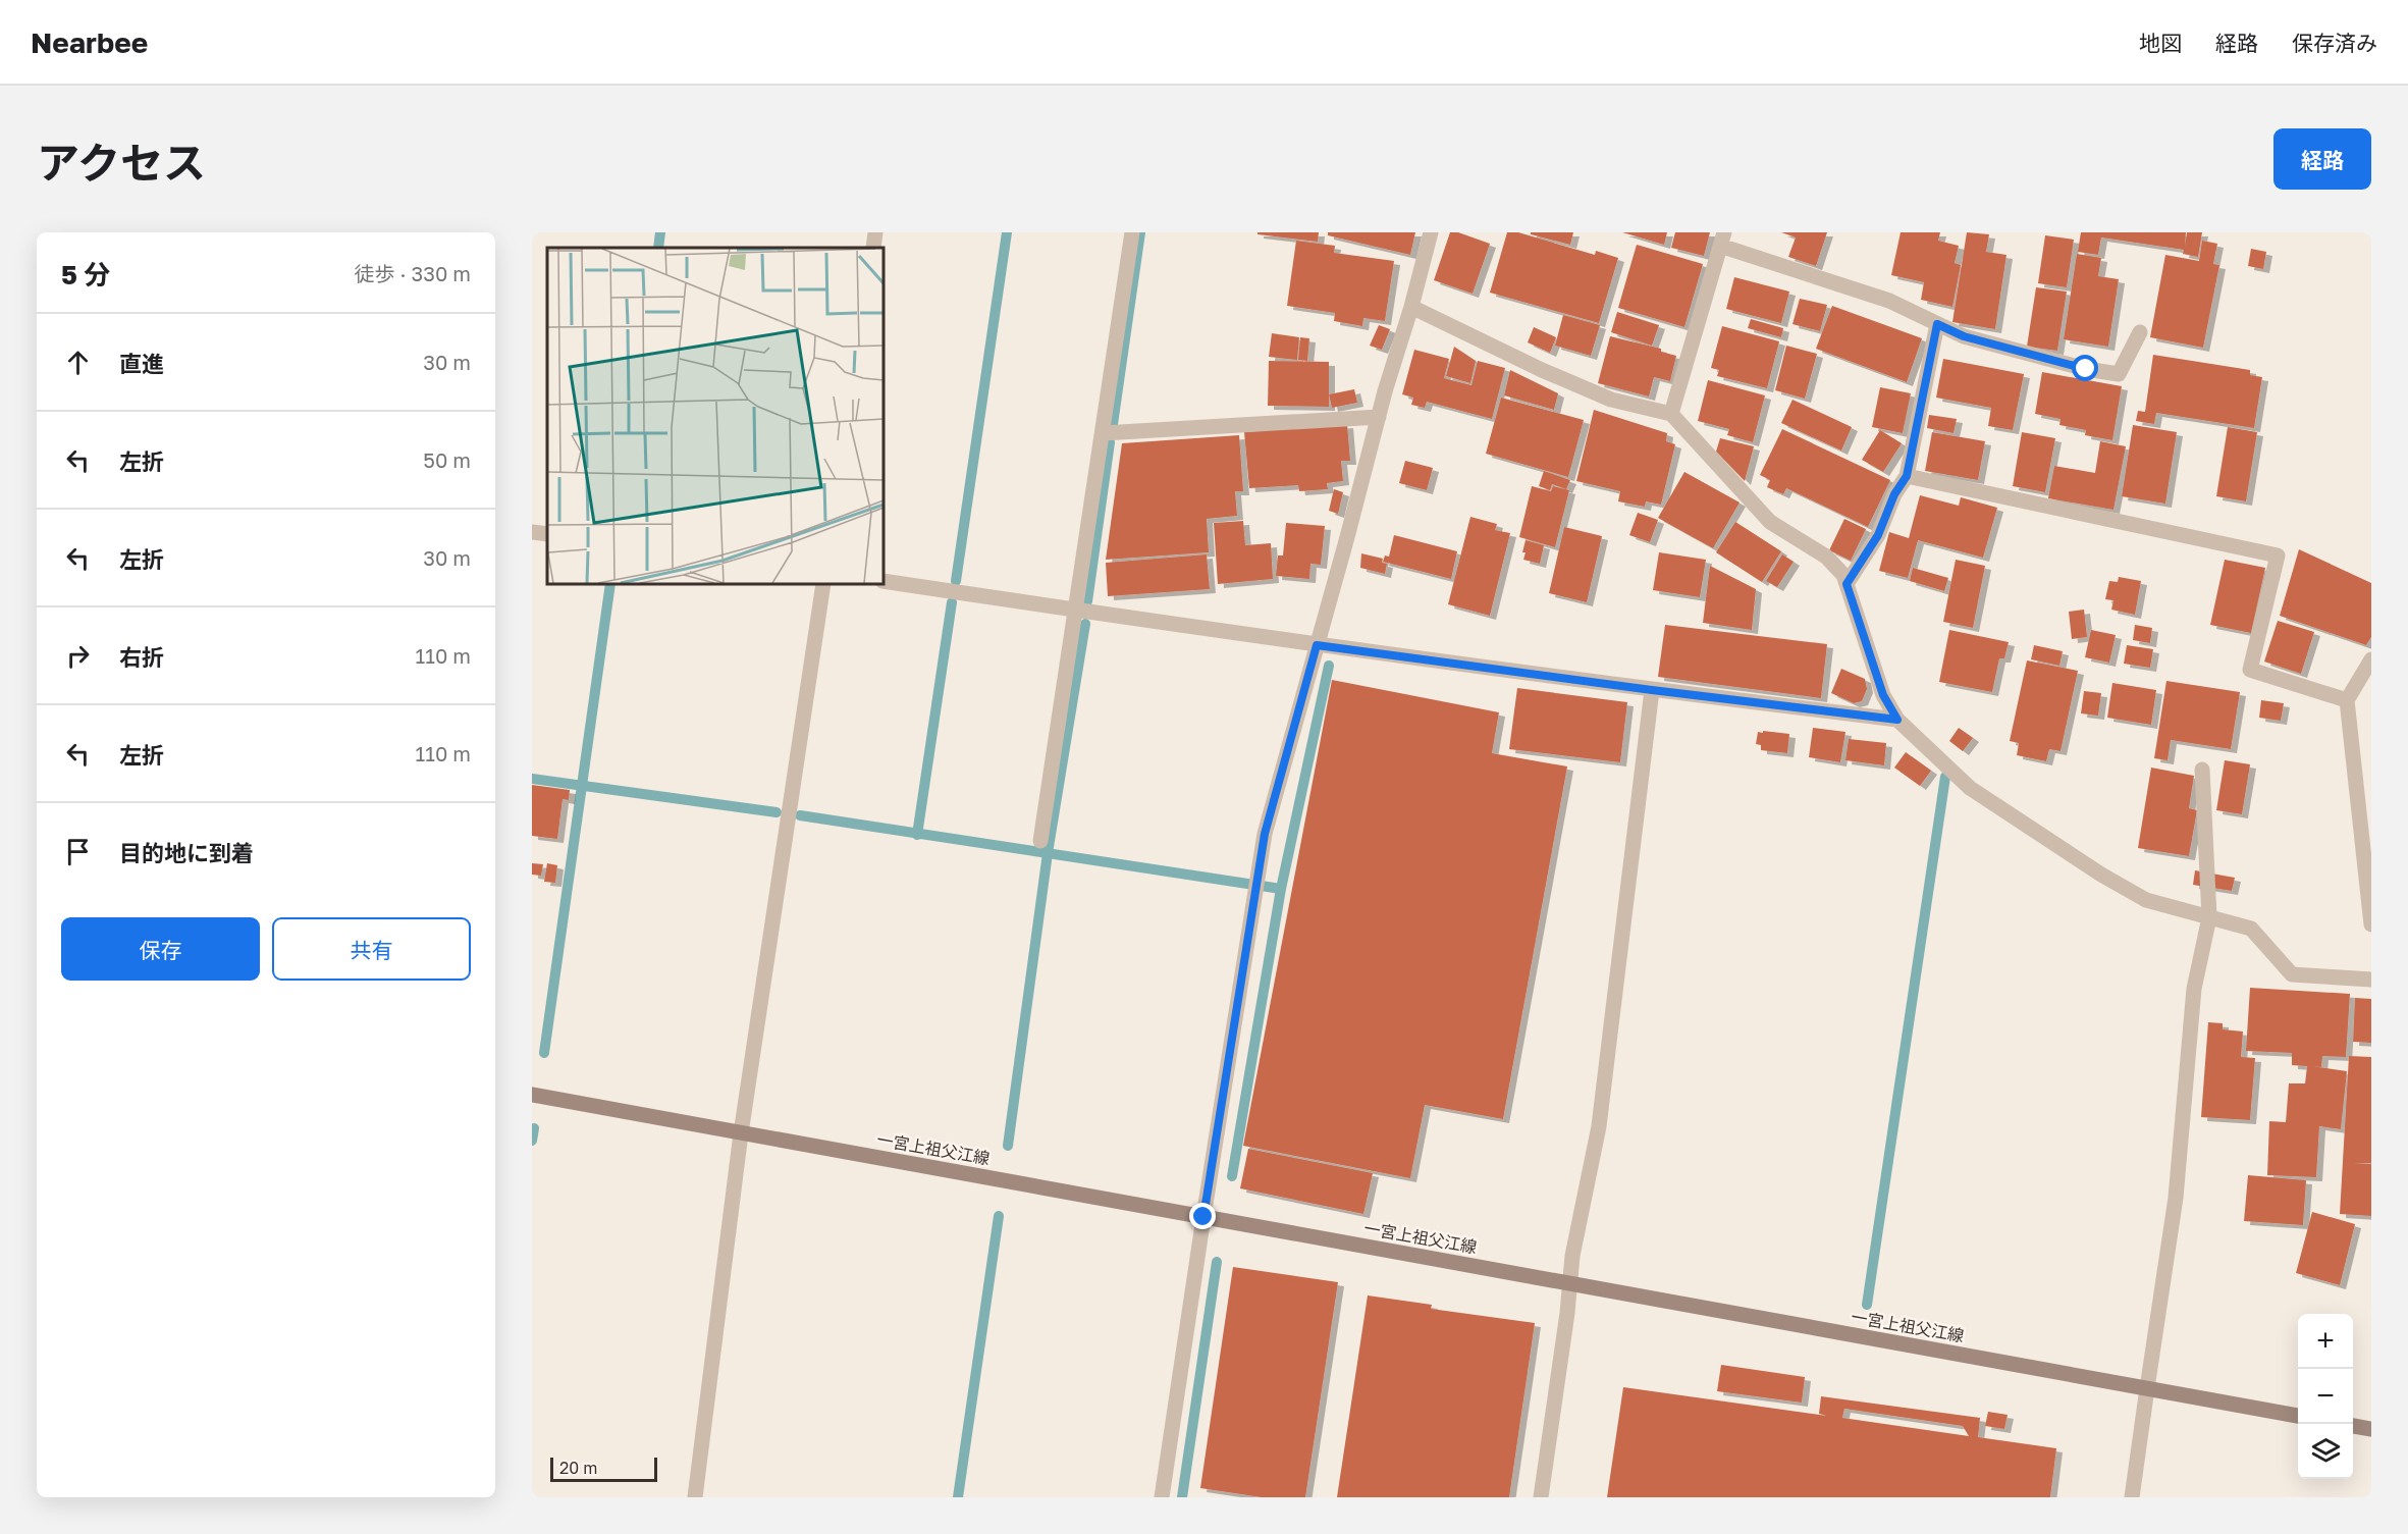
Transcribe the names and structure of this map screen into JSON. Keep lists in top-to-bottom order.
{
  "streets": {
    "main road": ["一宮上祖父江線"]
  },
  "scale_bar": "20 m",
  "page": {
    "header": "Nearbee",
    "nav": ["地図", "経路", "保存済み"],
    "title": "アクセス",
    "buttons": [
      "経路",
      ["保存", "共有"]
    ],
    "heading": ["5 分", "徒歩 · 330 m"],
    "list": [
      ["直進", "30 m"],
      ["左折", "50 m"],
      ["左折", "30 m"],
      ["右折", "110 m"],
      ["左折", "110 m"],
      "目的地に到着"
    ],
    "map_buttons": ["+", "−"],
    "scale": "20 m"
  }
}
